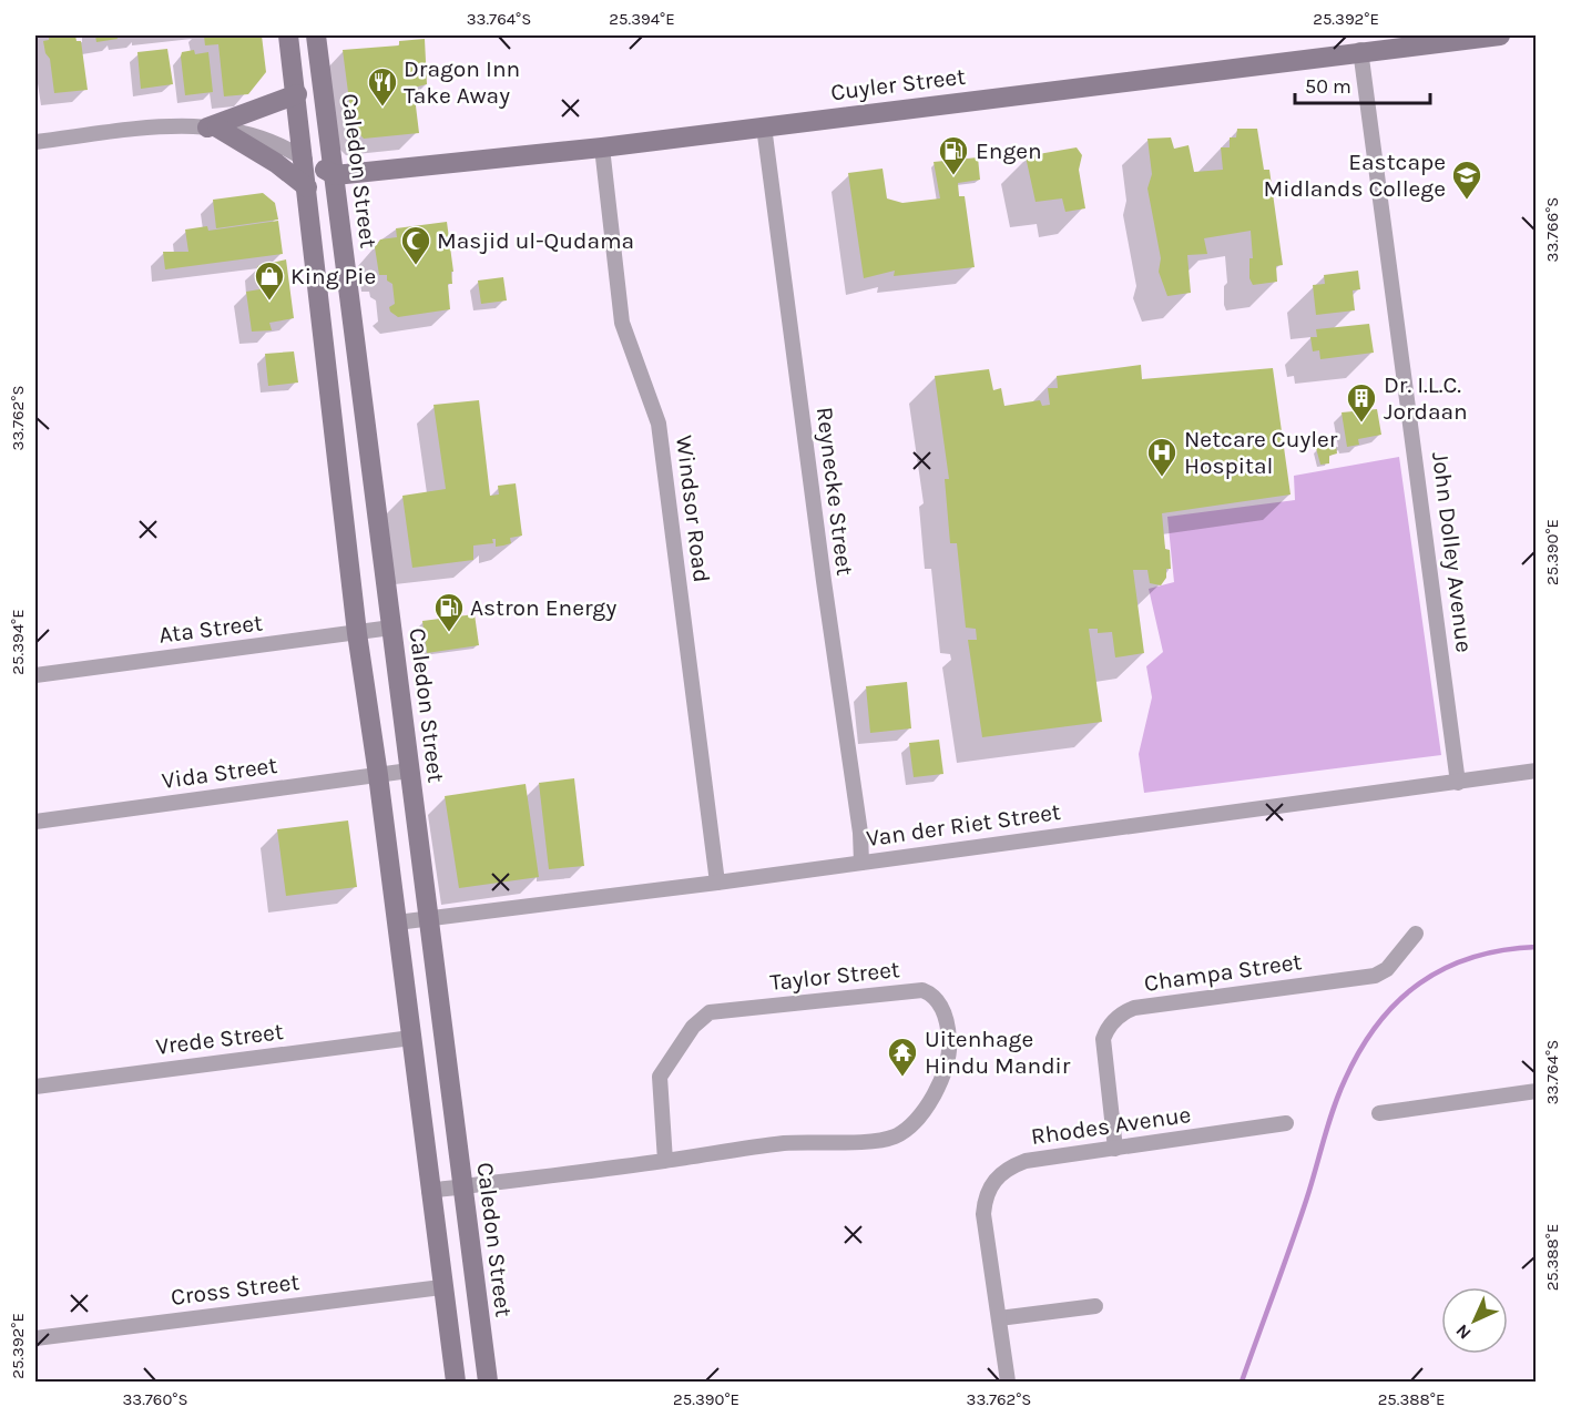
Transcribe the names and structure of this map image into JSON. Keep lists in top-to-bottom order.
{
  "streets": {
    "main road": ["Cuyler Street", "Caledon Street"],
    "street": [
      "Reynecke Street",
      "Windsor Road",
      "John Dolley Avenue",
      "Ata Street",
      "Vida Street",
      "Van der Riet Street",
      "Champa Street",
      "Taylor Street",
      "Vrede Street",
      "Rhodes Avenue",
      "Cross Street"
    ]
  },
  "crossings": [
    ["Cuyler Street", "Caledon Street"],
    ["Cuyler Street", "Reynecke Street"],
    ["Cuyler Street", "Windsor Road"],
    ["Cuyler Street", "John Dolley Avenue"],
    ["Caledon Street", "Ata Street"],
    ["Caledon Street", "Vida Street"],
    ["Caledon Street", "Van der Riet Street"],
    ["Caledon Street", "Taylor Street"],
    ["Reynecke Street", "Van der Riet Street"],
    ["Windsor Road", "Van der Riet Street"],
    ["John Dolley Avenue", "Van der Riet Street"],
    ["Champa Street", "Rhodes Avenue"]
  ],
  "places": {
    "restaurant": ["Dragon Inn Take Away"],
    "fuel station": ["Engen", "Astron Energy"],
    "school or university": ["Eastcape Midlands College"],
    "mosque": ["Masjid ul-Qudama"],
    "shop": ["King Pie"],
    "building": ["Dr. I.L.C. Jordaan"],
    "hospital": ["Netcare Cuyler Hospital"],
    "temple": ["Uitenhage Hindu Mandir"]
  },
  "scale_bar": "50 m",
  "north": "bottom left",
  "coordinates": [
    "33.764°S",
    "25.394°E",
    "25.392°E",
    "33.766°S",
    "33.762°S",
    "25.390°E",
    "25.388°E",
    "33.760°S"
  ]
}
